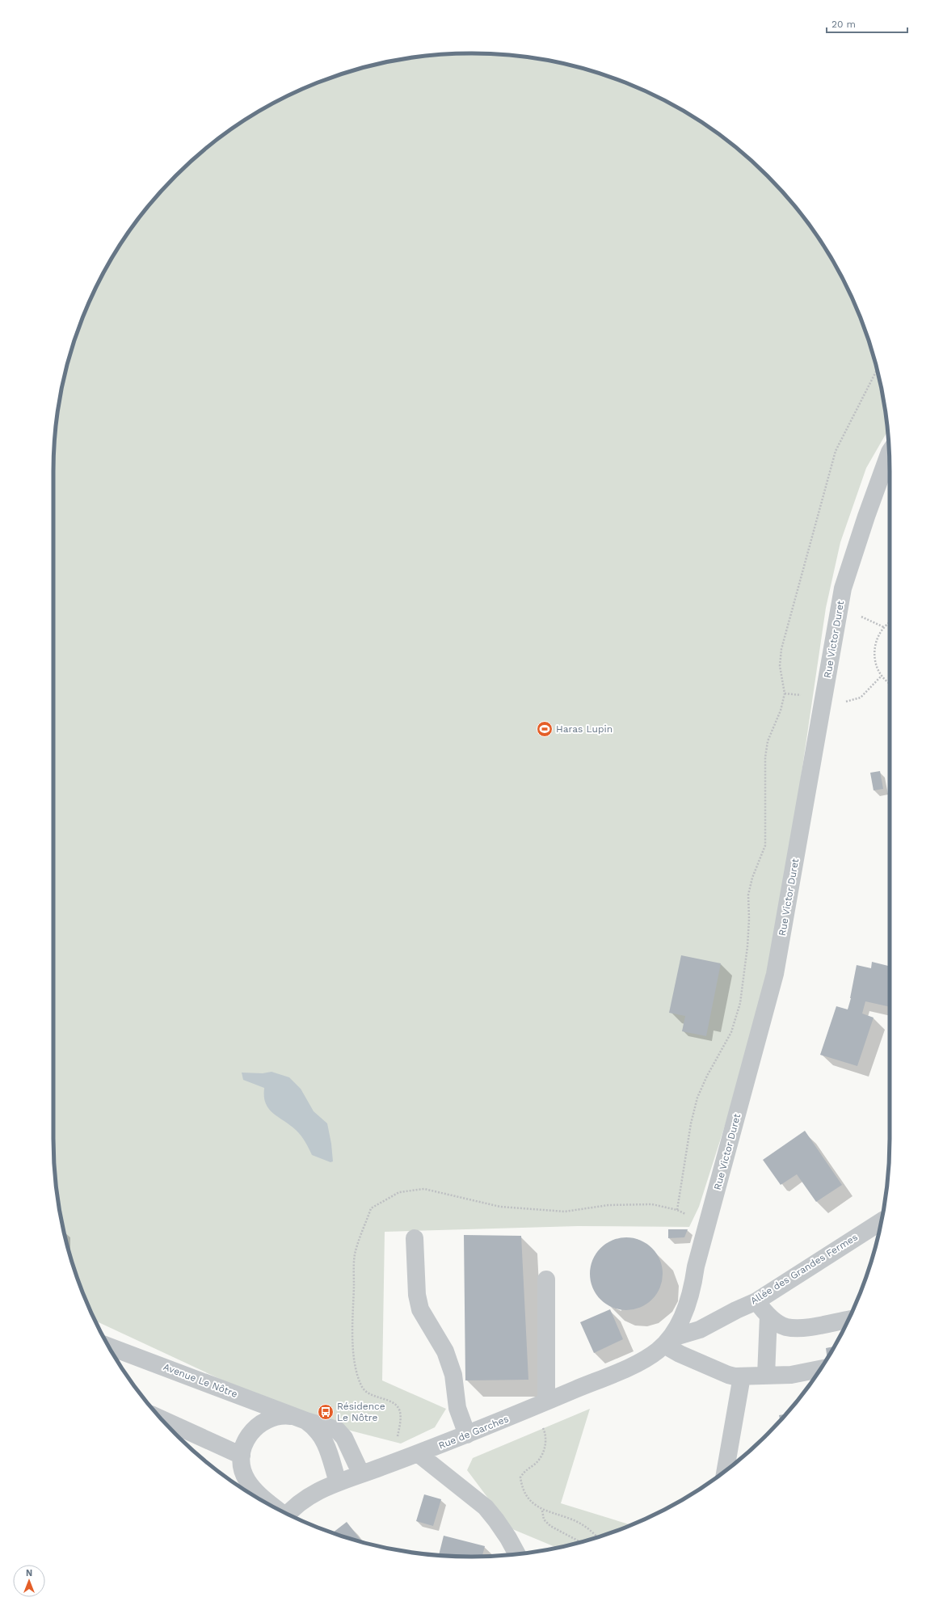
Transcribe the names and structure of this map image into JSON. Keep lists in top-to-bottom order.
{
  "streets": {
    "street": [
      "Rue Victor Duret",
      "Allée des Grandes Fermes",
      "Avenue Le Nôtre",
      "Rue de Garches"
    ]
  },
  "crossings": [
    ["Rue Victor Duret", "Allée des Grandes Fermes"],
    ["Rue Victor Duret", "Rue de Garches"],
    ["Allée des Grandes Fermes", "Rue de Garches"],
    ["Avenue Le Nôtre", "Rue de Garches"]
  ],
  "places": {
    "sports": ["Haras Lupin"],
    "bus stop": ["Résidence Le Nôtre"]
  },
  "scale_bar": "20 m",
  "north": "top"
}
